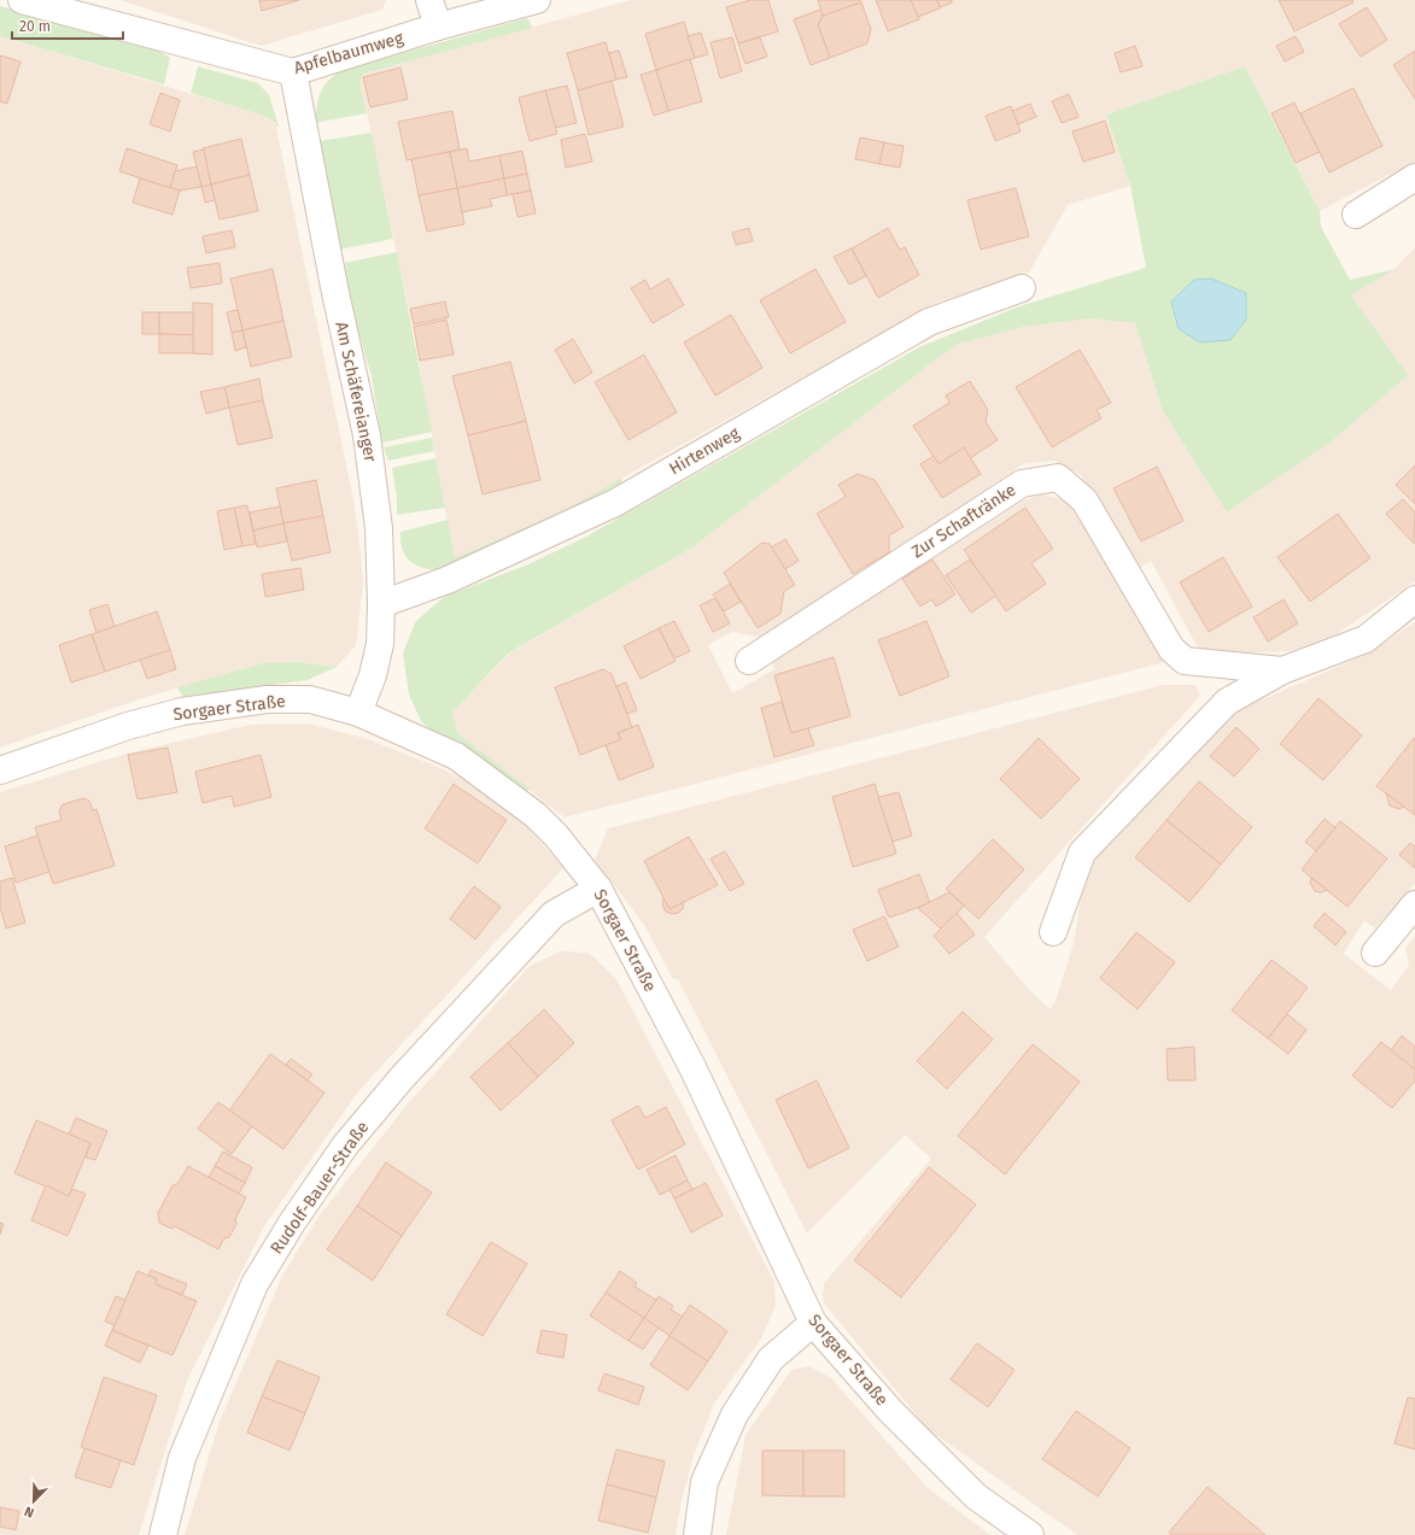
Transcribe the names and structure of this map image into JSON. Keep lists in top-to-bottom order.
{
  "streets": {
    "street": [
      "Apfelbaumweg",
      "Am Schäfereianger",
      "Hirtenweg",
      "Zur Schaftränke",
      "Sorgaer Straße",
      "Rudolf-Bauer-Straße"
    ]
  },
  "crossings": [
    ["Apfelbaumweg", "Am Schäfereianger"],
    ["Am Schäfereianger", "Hirtenweg"],
    ["Am Schäfereianger", "Sorgaer Straße"],
    ["Sorgaer Straße", "Rudolf-Bauer-Straße"]
  ],
  "scale_bar": "20 m",
  "north": "bottom left"
}
